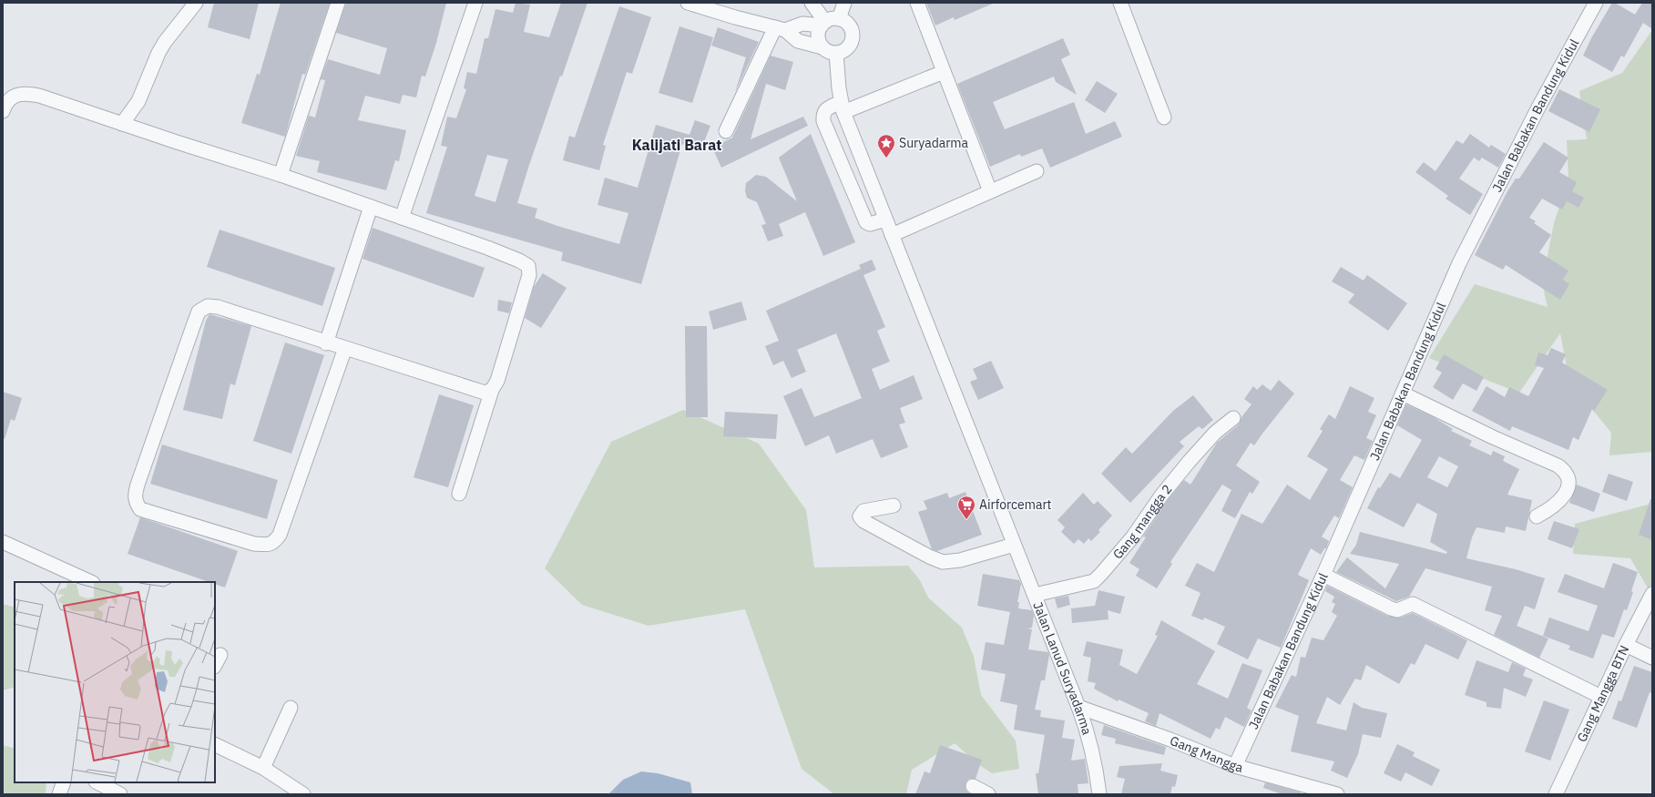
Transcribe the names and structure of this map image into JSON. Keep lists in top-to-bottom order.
{
  "streets": {
    "street": [
      "Jalan Babakan Bandung Kidul",
      "Gang mangga 2",
      "Jalan Lanud Suryadarma",
      "Gang Mangga BTN",
      "Gang Mangga"
    ]
  },
  "crossings": [
    ["Jalan Babakan Bandung Kidul", "Gang Mangga"],
    ["Gang mangga 2", "Jalan Lanud Suryadarma"],
    ["Jalan Lanud Suryadarma", "Gang Mangga"]
  ],
  "districts": ["Kalijati Barat"],
  "places": {
    "place": ["Suryadarma"],
    "supermarket": ["Airforcemart"]
  }
}
